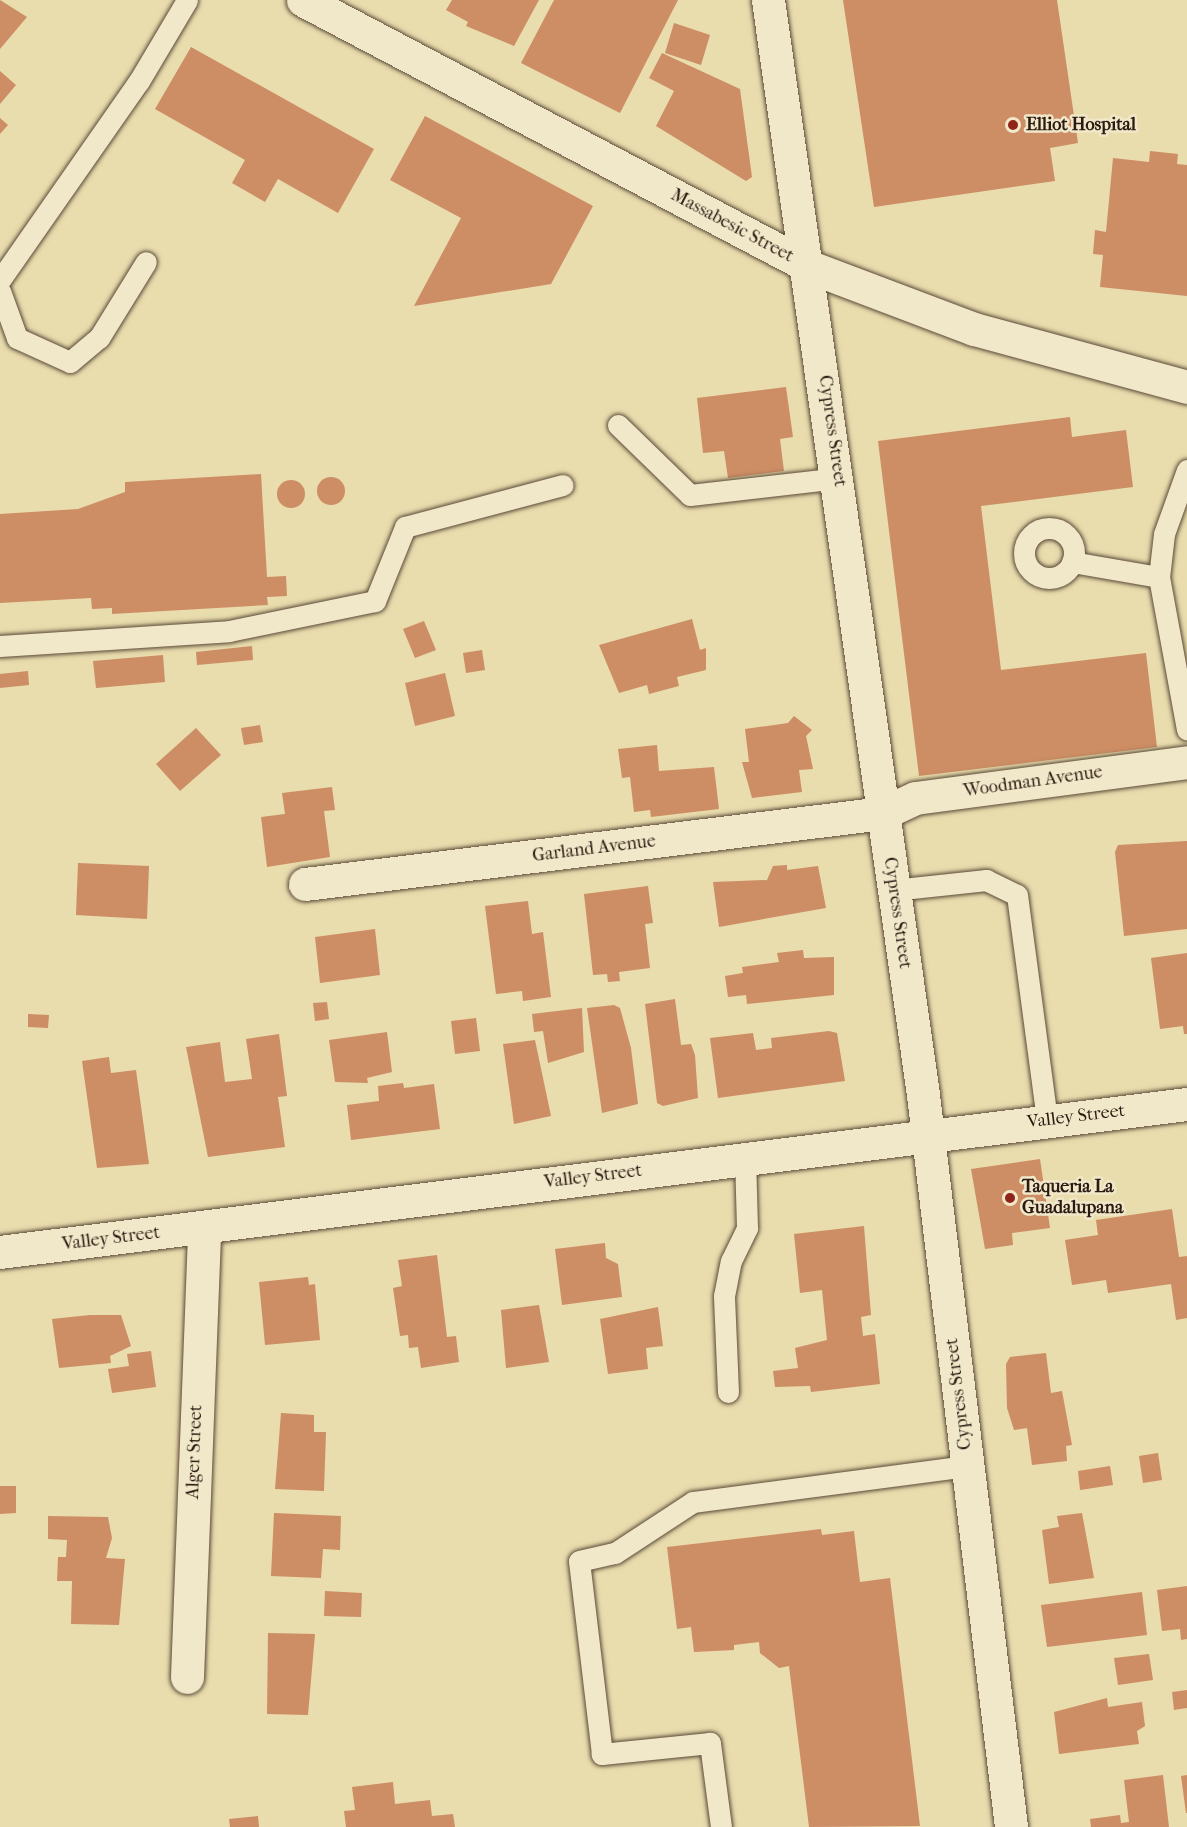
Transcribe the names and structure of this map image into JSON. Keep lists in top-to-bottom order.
{
  "streets": {
    "street": [
      "Massabesic Street",
      "Cypress Street",
      "Woodman Avenue",
      "Garland Avenue",
      "Valley Street",
      "Alger Street"
    ]
  },
  "crossings": [
    ["Massabesic Street", "Cypress Street"],
    ["Cypress Street", "Woodman Avenue"],
    ["Cypress Street", "Garland Avenue"],
    ["Cypress Street", "Valley Street"],
    ["Woodman Avenue", "Garland Avenue"],
    ["Valley Street", "Alger Street"]
  ],
  "places": ["Elliot Hospital", "Taqueria La Guadalupana"]
}
